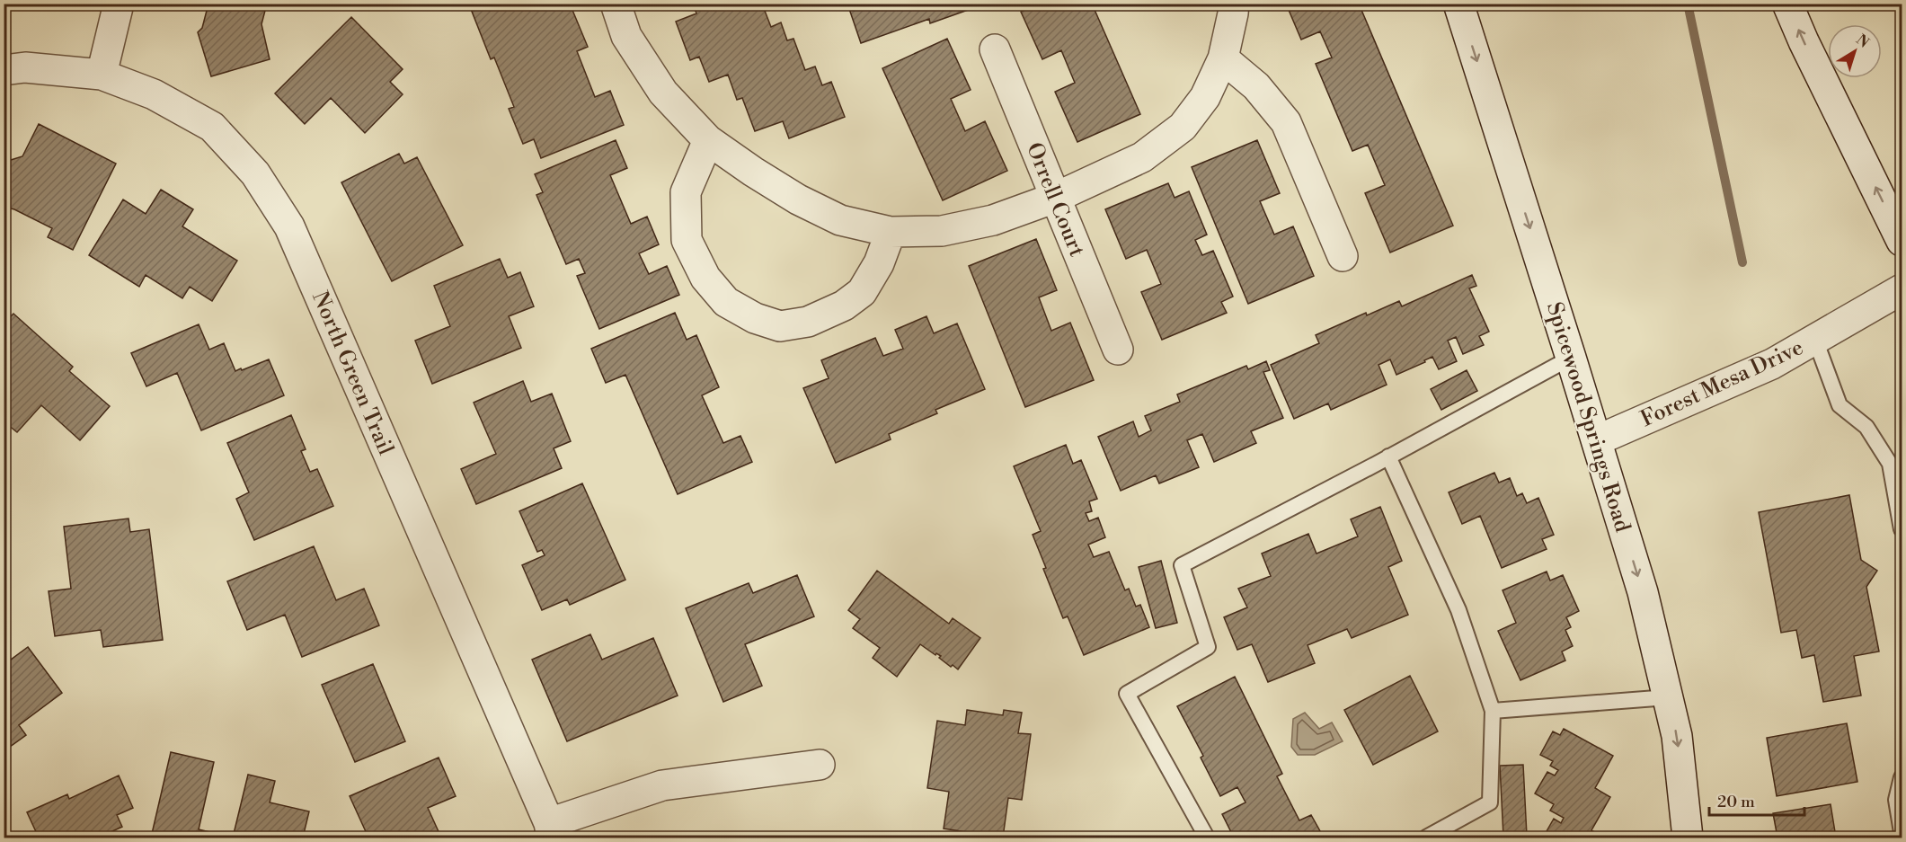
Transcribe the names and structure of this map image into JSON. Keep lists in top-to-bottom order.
{
  "streets": {
    "street": [
      "Orrell Court",
      "North Green Trail",
      "Forest Mesa Drive",
      "Spicewood Springs Road"
    ]
  },
  "crossings": [
    ["Forest Mesa Drive", "Spicewood Springs Road"]
  ],
  "one_way": ["Spicewood Springs Road"],
  "scale_bar": "20 m",
  "north": "top right"
}
